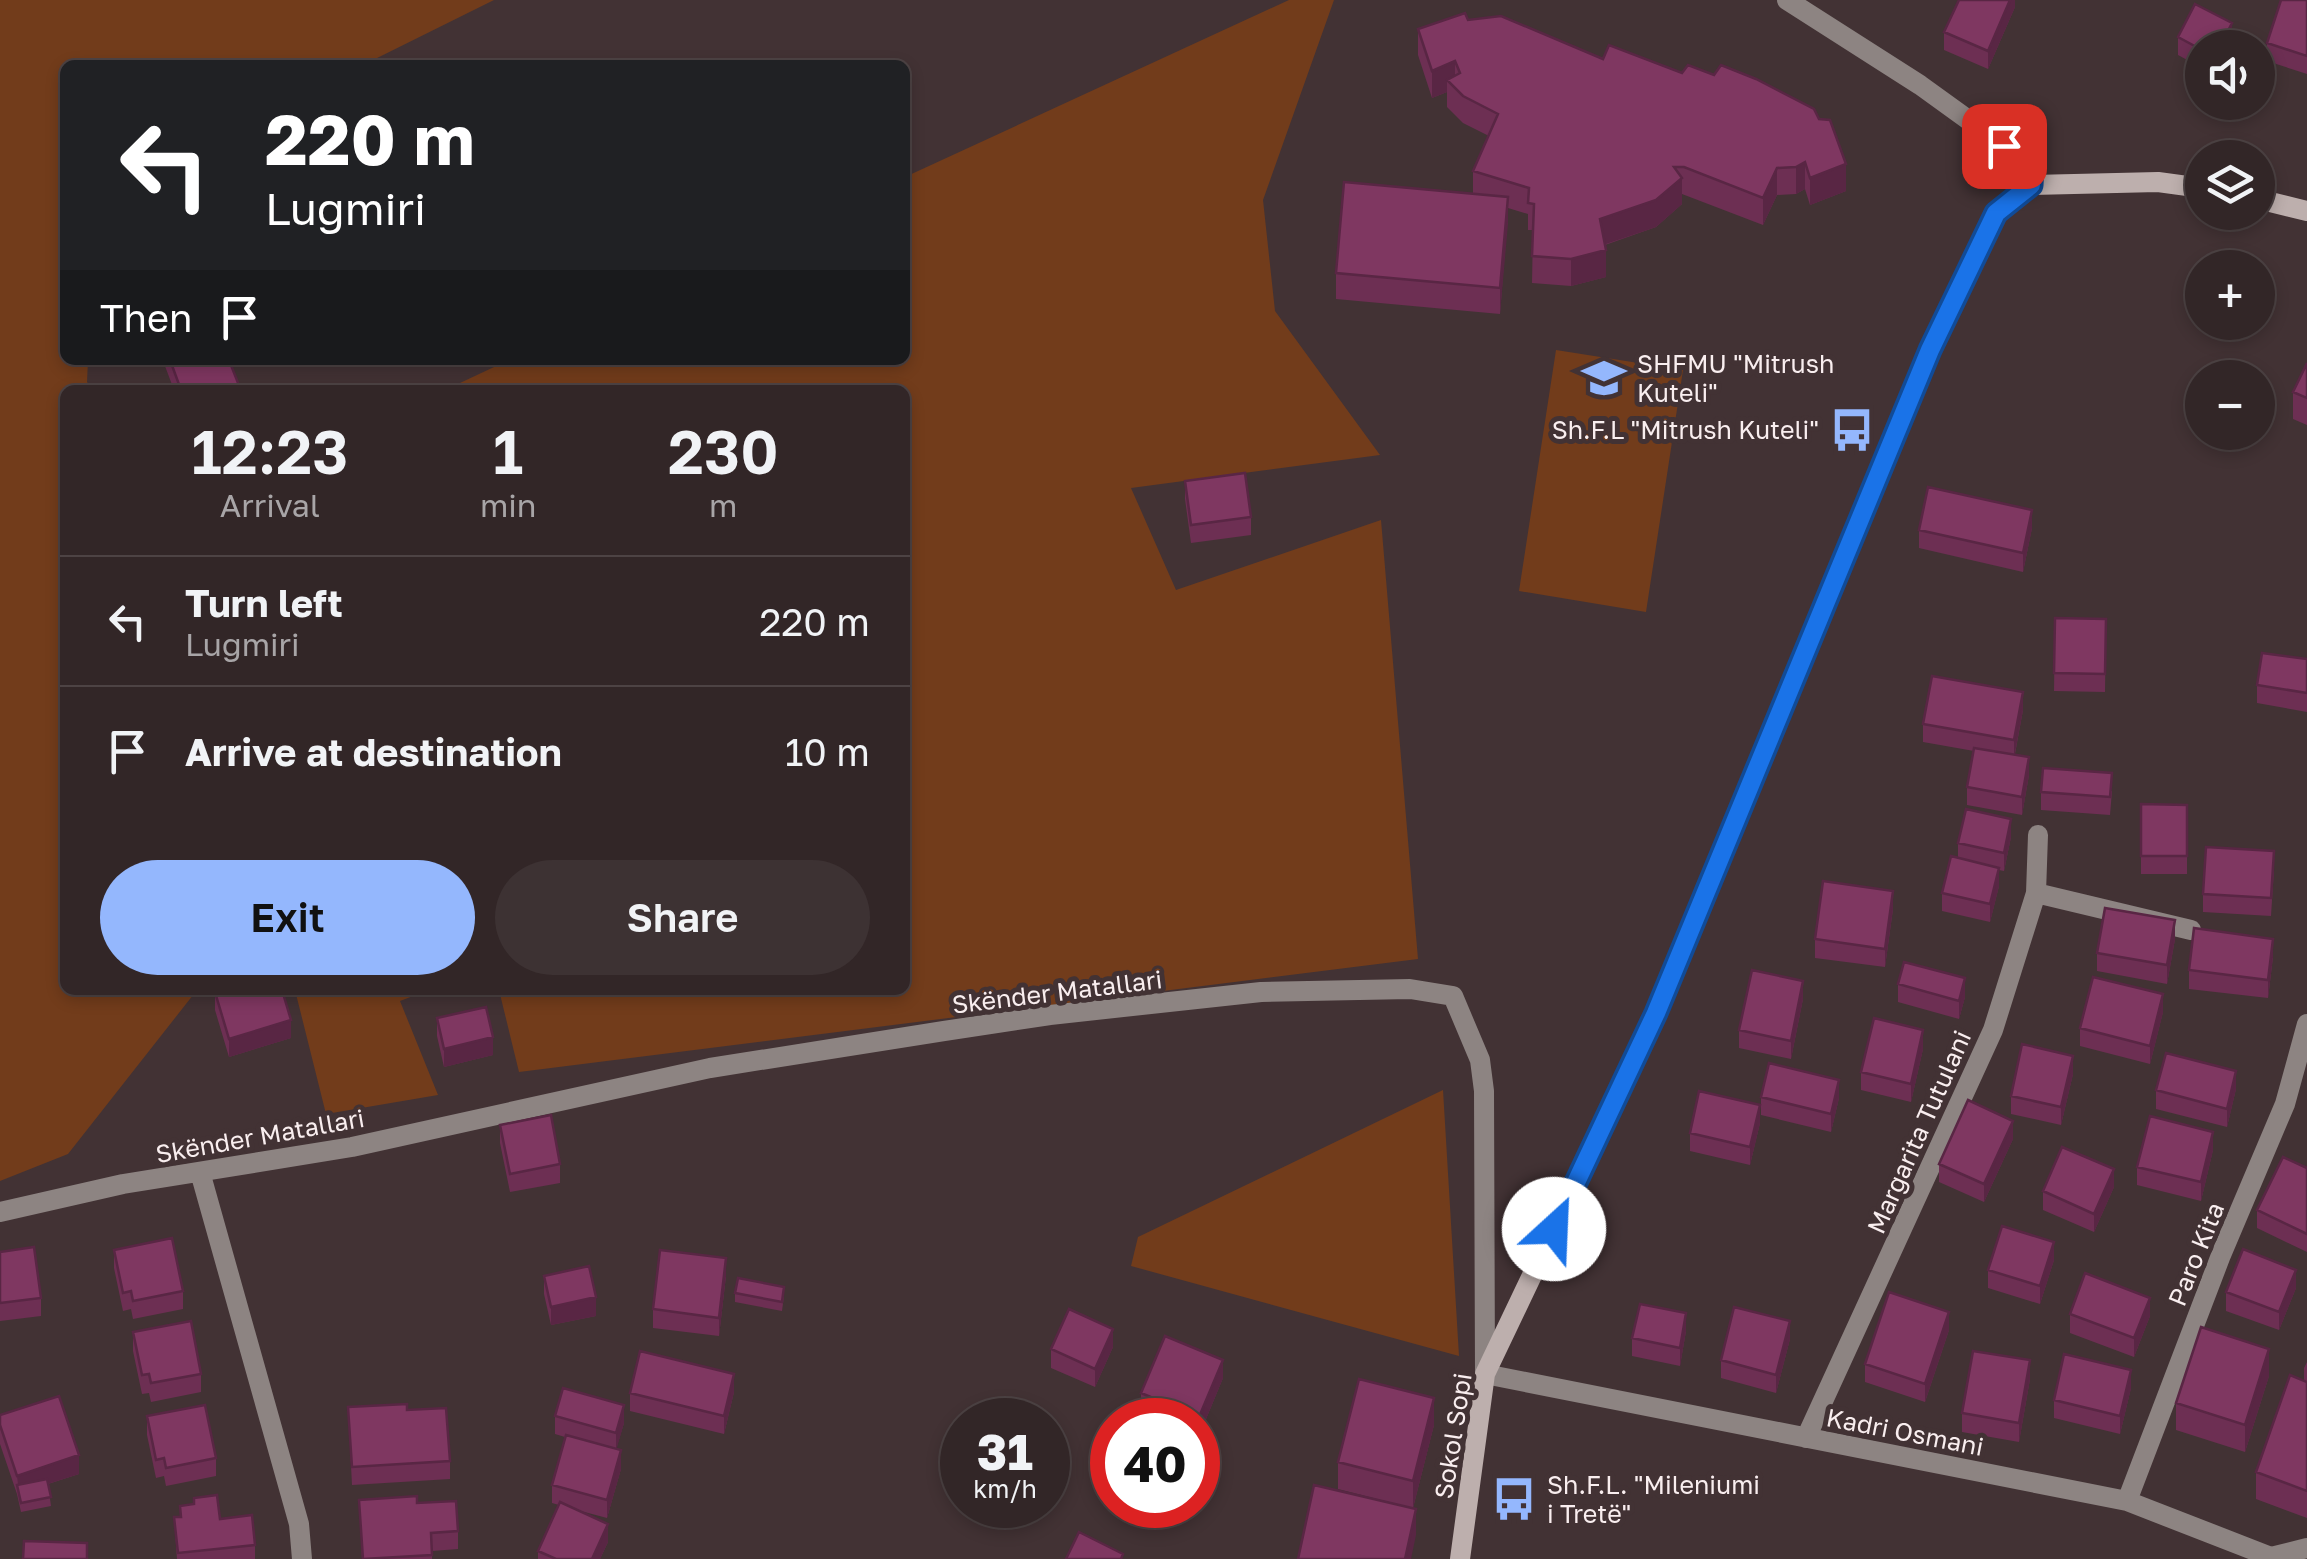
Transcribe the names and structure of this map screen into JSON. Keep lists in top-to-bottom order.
{
  "streets": {
    "street": [
      "Skënder Matallari",
      "Margarita Tutulani",
      "Paro Kita",
      "Kadri Osmani",
      "Sokol Sopi"
    ]
  },
  "crossings": [
    ["Skënder Matallari", "Kadri Osmani"],
    ["Skënder Matallari", "Sokol Sopi"],
    ["Margarita Tutulani", "Kadri Osmani"],
    ["Paro Kita", "Kadri Osmani"],
    ["Kadri Osmani", "Sokol Sopi"]
  ],
  "places": {
    "school or university": ["SHFMU \"Mitrush Kuteli\""],
    "bus stop": ["Sh.F.L \"Mitrush Kuteli\"", "Sh.F.L. \"Mileniumi i Tretë\""]
  },
  "page": {
    "map_buttons": ["+", "−"],
    "turn": ["220 m", "Lugmiri"],
    "then": "Then",
    "eta": [
      "12:23",
      "Arrival",
      "1",
      "min",
      "230",
      "m"
    ],
    "list": [
      {
        "name": "Turn left",
        "note": "Lugmiri",
        "value": "220 m"
      },
      {
        "name": "Arrive at destination",
        "value": "10 m"
      }
    ],
    "buttons": ["Exit", "Share"],
    "speed": "31 km/h",
    "limit": "40"
  }
}
